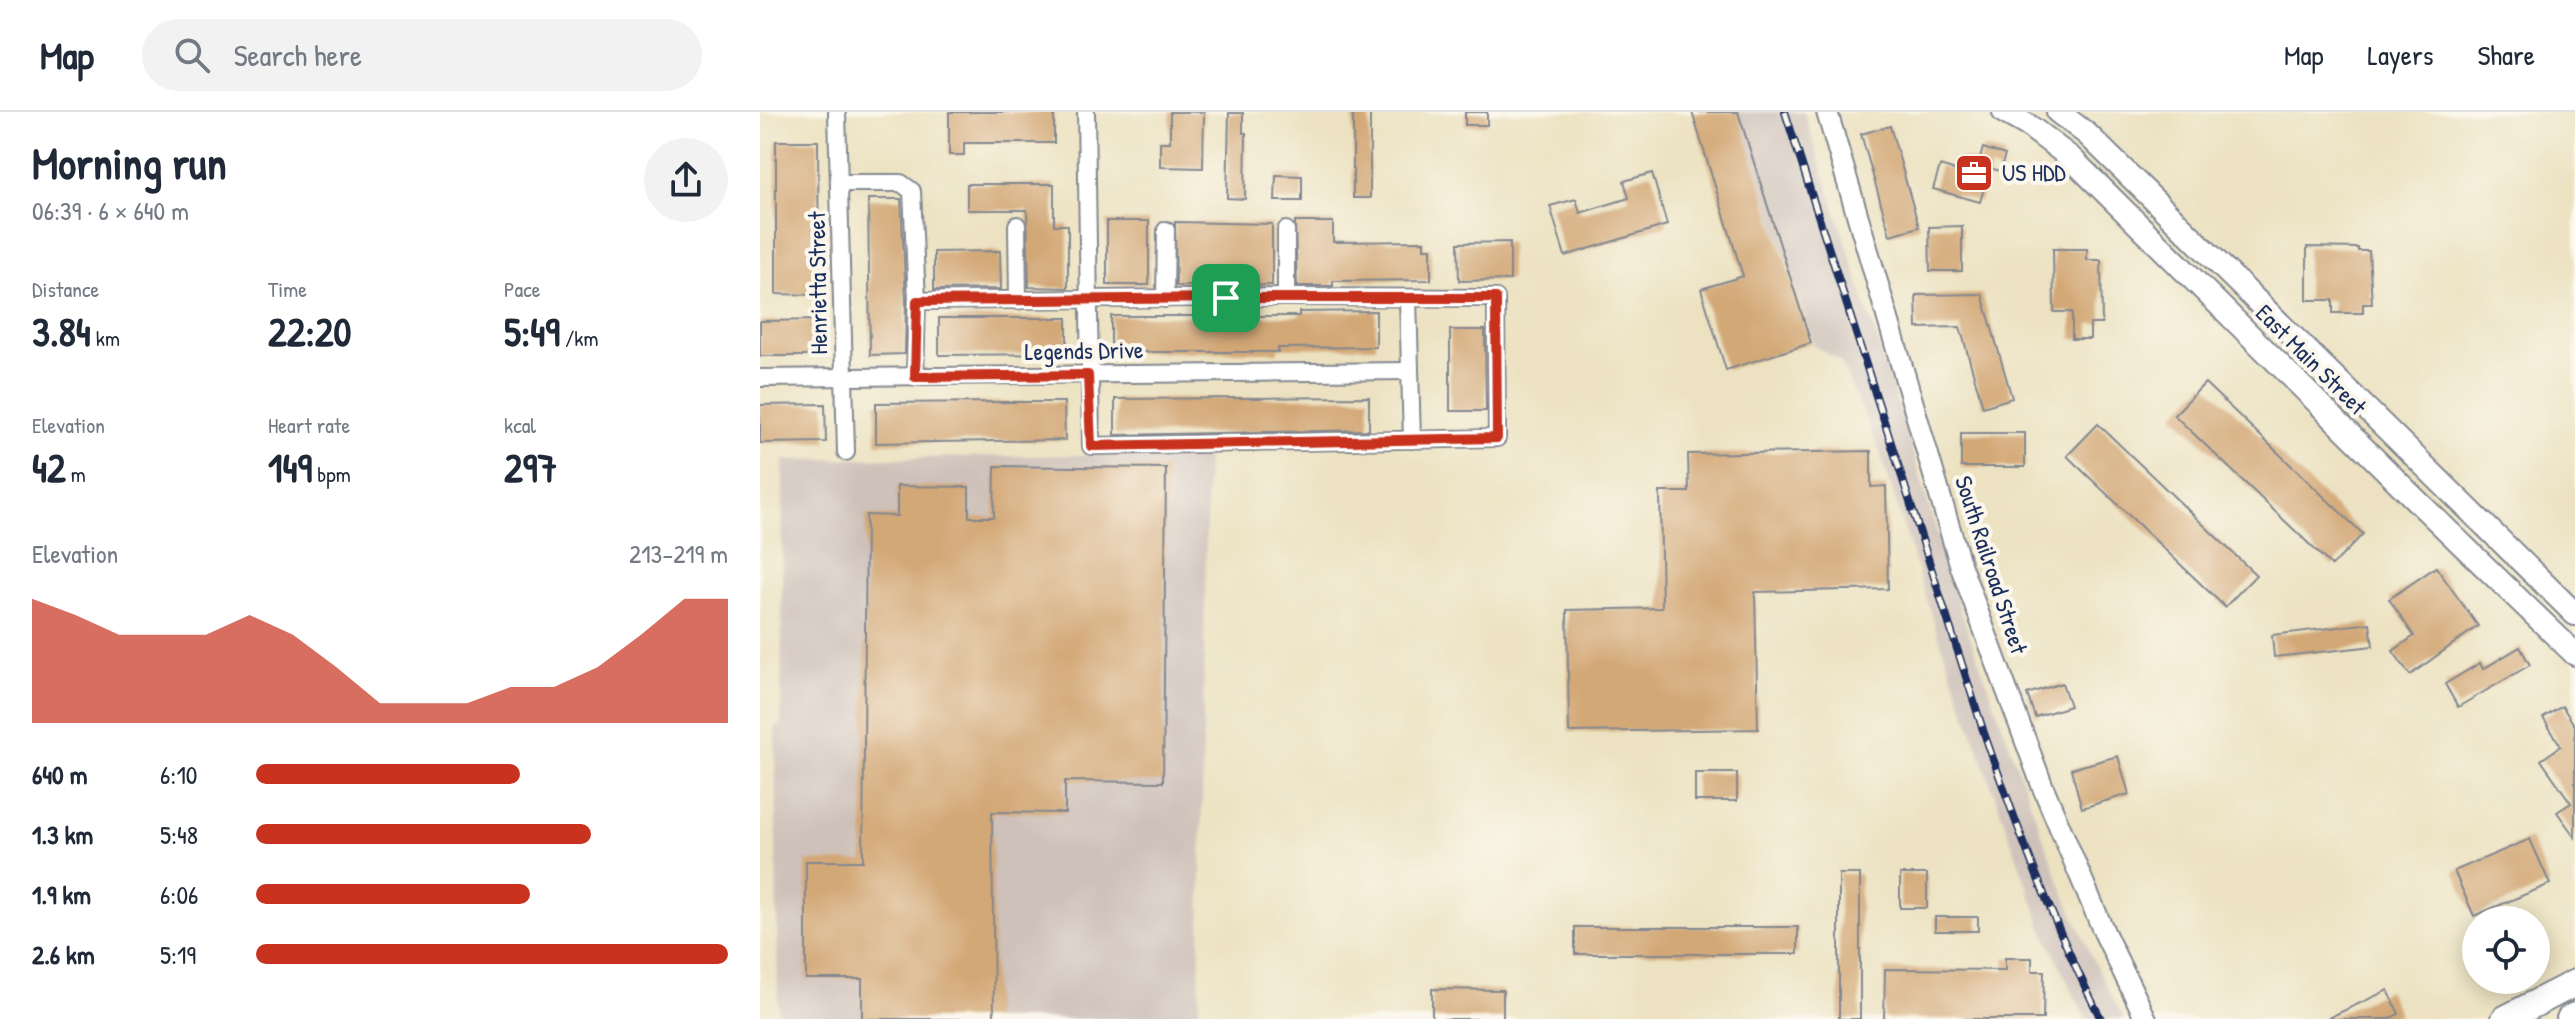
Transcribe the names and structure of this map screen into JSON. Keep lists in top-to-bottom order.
{
  "streets": {
    "main road": ["East Main Street"],
    "street": ["Henrietta Street", "Legends Drive", "South Railroad Street"]
  },
  "crossings": [
    ["Henrietta Street", "Legends Drive"]
  ],
  "places": {
    "office": ["US HDD"]
  },
  "page": {
    "header": "Map",
    "search": "Search here",
    "nav": ["Map", "Layers", "Share"],
    "heading": ["Morning run", "06:39 · 6 × 640 m"],
    "stats": [
      ["Distance", "3.84 km"],
      ["Time", "22:20"],
      ["Pace", "5:49 /km"],
      ["Elevation", "42 m"],
      ["Heart rate", "149 bpm"],
      ["kcal", "297"]
    ],
    "chart": ["Elevation", "213–219 m"],
    "list": [
      {
        "name": "640 m",
        "note": "6:10"
      },
      {
        "name": "1.3 km",
        "note": "5:48"
      },
      {
        "name": "1.9 km",
        "note": "6:06"
      },
      {
        "name": "2.6 km",
        "note": "5:19"
      }
    ]
  }
}
